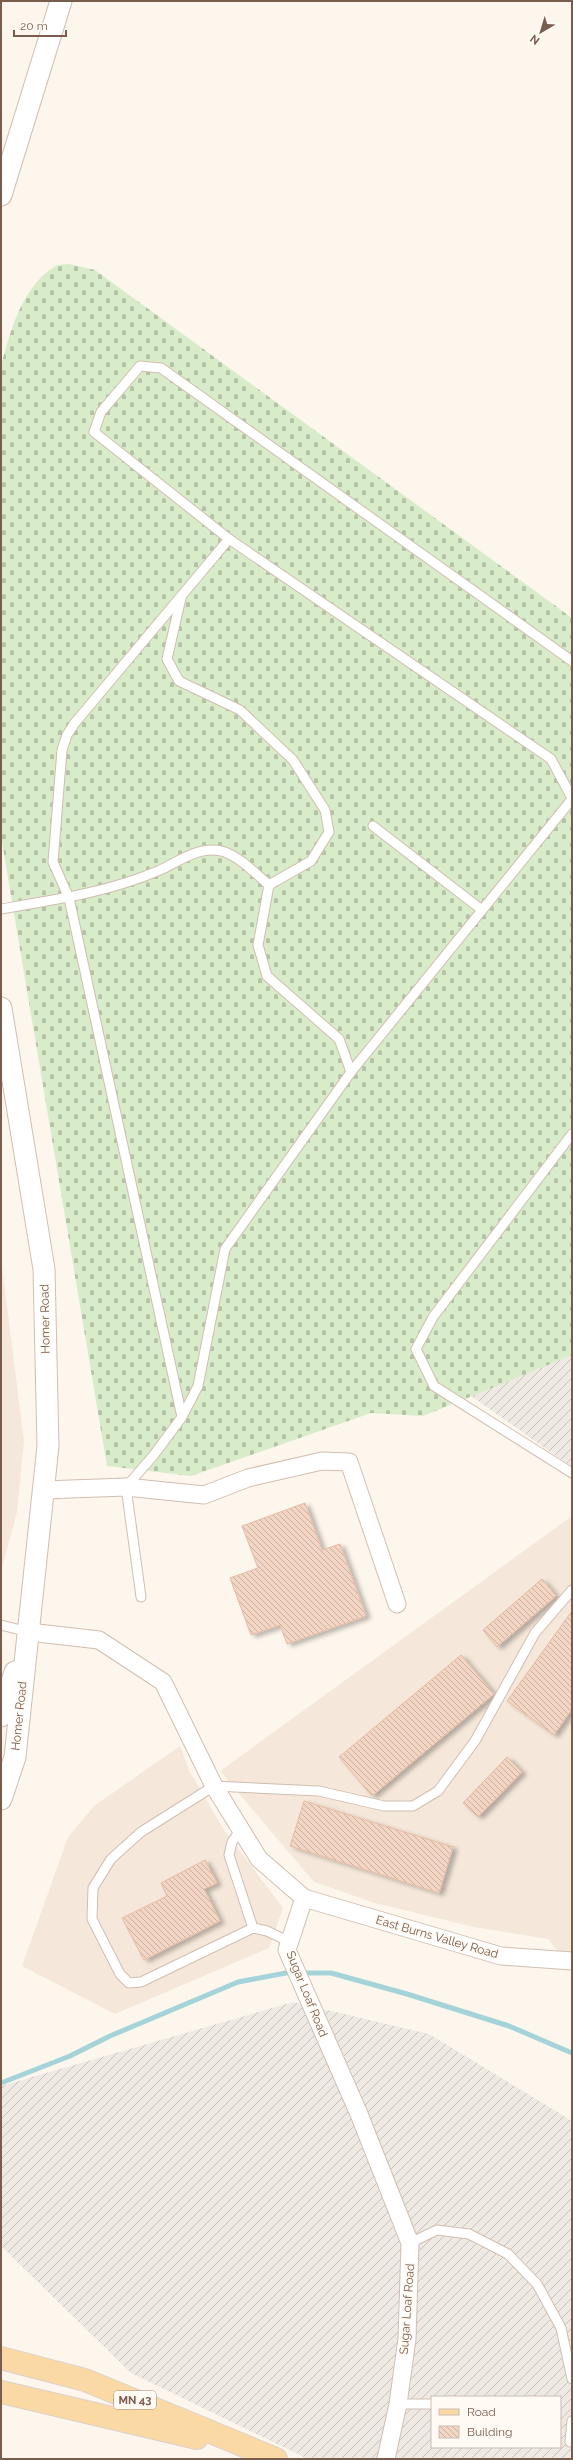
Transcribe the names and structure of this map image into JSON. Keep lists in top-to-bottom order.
{
  "streets": {
    "main road": ["MN 43"],
    "street": ["Homer Road", "East Burns Valley Road", "Sugar Loaf Road"]
  },
  "crossings": [
    ["East Burns Valley Road", "Sugar Loaf Road"]
  ],
  "legend": ["Road", "Building"],
  "scale_bar": "20 m",
  "north": "bottom left"
}
